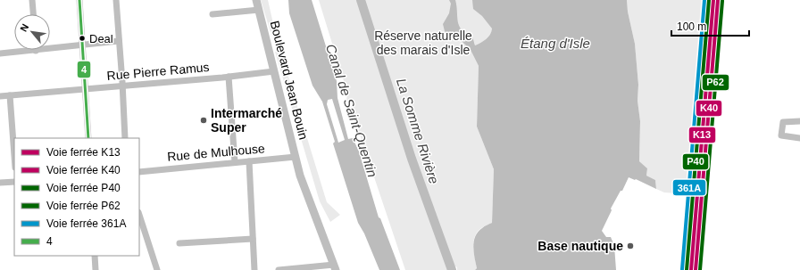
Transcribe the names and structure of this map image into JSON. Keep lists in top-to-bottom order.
{
  "streets": {
    "street": ["Rue Pierre Ramus", "Boulevard Jean Bouin", "Rue de Mulhouse"]
  },
  "crossings": [
    ["Rue Pierre Ramus", "Boulevard Jean Bouin"],
    ["Boulevard Jean Bouin", "Rue de Mulhouse"]
  ],
  "water": ["Étang d'Isle", "Canal de Saint-Quentin", "La Somme Rivière"],
  "parks": ["Réserve naturelle des marais d'Isle"],
  "places": ["Deal", "Intermarché Super", "Base nautique"],
  "lines": [
    "rail line K13",
    "rail line K40",
    "rail line P40",
    "rail line 361A",
    "transit line 4",
    "rail line P62"
  ],
  "legend": [
    "Voie ferrée K13",
    "Voie ferrée K40",
    "Voie ferrée P40",
    "Voie ferrée P62",
    "Voie ferrée 361A",
    "4"
  ],
  "scale_bar": "100 m",
  "north": "top left"
}
